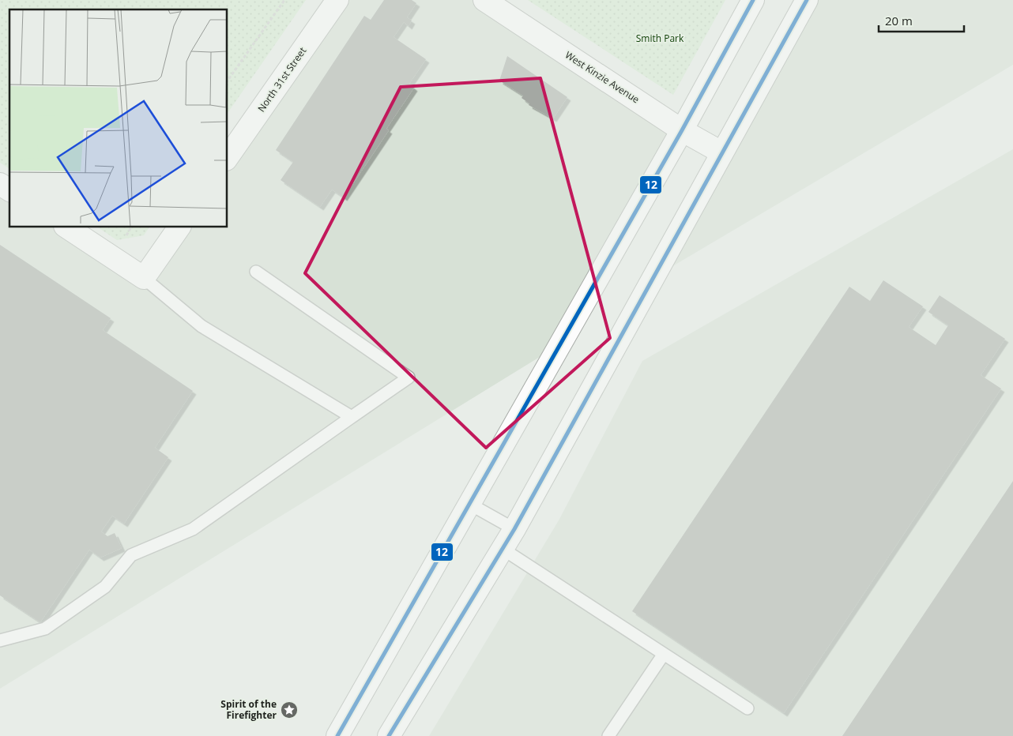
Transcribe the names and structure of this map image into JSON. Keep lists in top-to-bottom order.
{
  "streets": {
    "main road": ["West Kinzie Avenue", "North 31st Street"]
  },
  "parks": ["Smith Park"],
  "places": {
    "place": ["Spirit of the Firefighter"]
  },
  "lines": ["transit line 12"],
  "scale_bar": "20 m"
}
